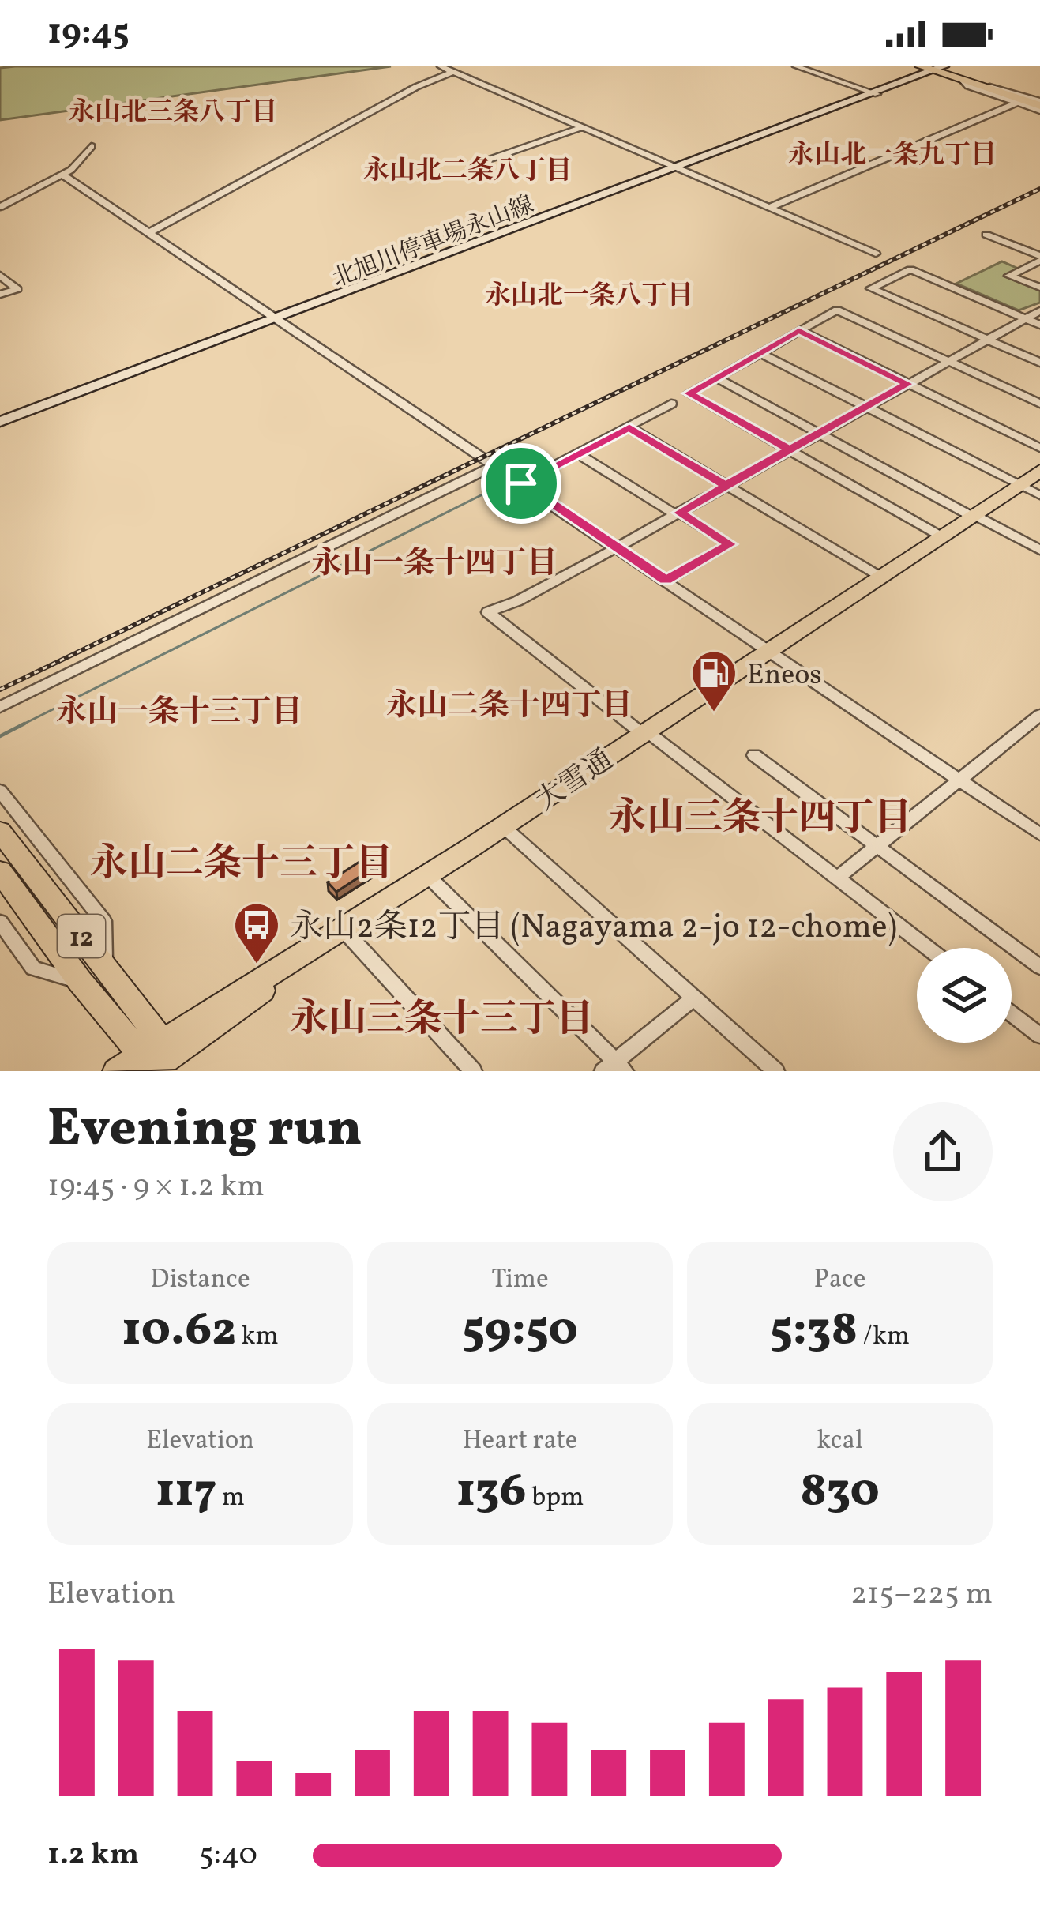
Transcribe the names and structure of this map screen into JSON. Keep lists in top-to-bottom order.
{
  "streets": {
    "main road": ["北旭川停車場永山線", "大雪通", "12"]
  },
  "crossings": [
    ["大雪通", "12"]
  ],
  "districts": [
    "永山北三条八丁目",
    "永山北一条九丁目",
    "永山北二条八丁目",
    "永山北一条八丁目",
    "永山一条十四丁目",
    "永山二条十四丁目",
    "永山一条十三丁目",
    "永山三条十四丁目",
    "永山二条十三丁目",
    "永山三条十三丁目"
  ],
  "places": {
    "fuel station": ["Eneos"],
    "bus stop": ["永山2条12丁目 (Nagayama 2-jo 12-chome)"]
  },
  "page": {
    "status": "19:45",
    "heading": ["Evening run", "19:45 · 9 × 1.2 km"],
    "stats": [
      ["Distance", "10.62 km"],
      ["Time", "59:50"],
      ["Pace", "5:38 /km"],
      ["Elevation", "117 m"],
      ["Heart rate", "136 bpm"],
      ["kcal", "830"]
    ],
    "chart": ["Elevation", "215–225 m"],
    "list": [
      {
        "name": "1.2 km",
        "note": "5:40"
      }
    ]
  }
}
